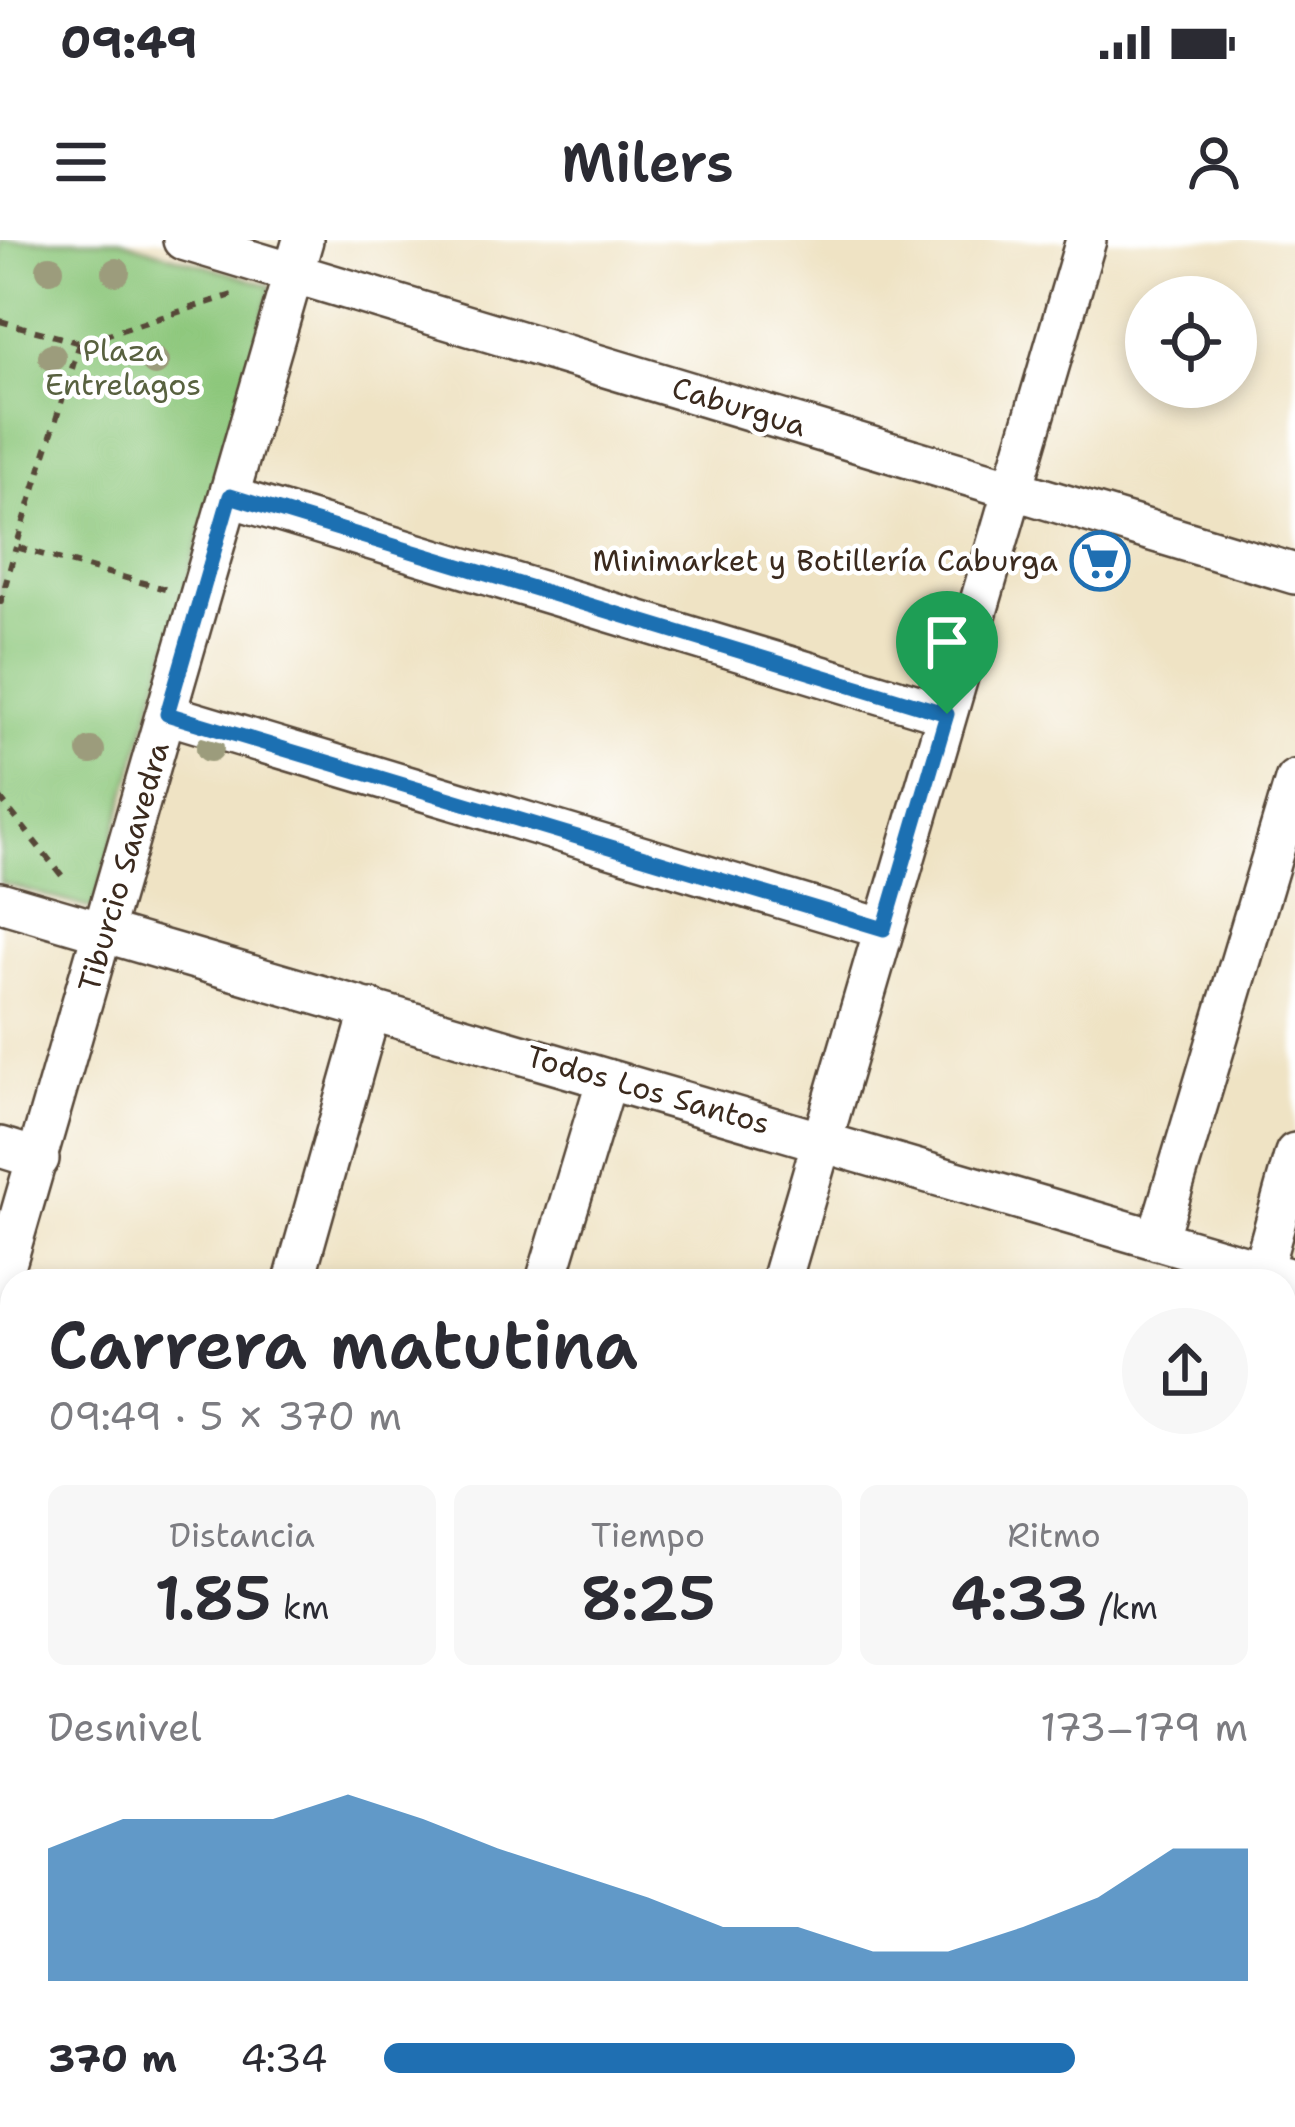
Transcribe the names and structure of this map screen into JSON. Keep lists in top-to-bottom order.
{
  "streets": {
    "street": ["Caburgua", "Tiburcio Saavedra", "Todos Los Santos"]
  },
  "crossings": [
    ["Caburgua", "Tiburcio Saavedra"],
    ["Tiburcio Saavedra", "Todos Los Santos"]
  ],
  "parks": ["Plaza Entrelagos"],
  "places": {
    "supermarket": ["Minimarket y Botillería Caburga"]
  },
  "page": {
    "status": "09:49",
    "header": "Milers",
    "heading": ["Carrera matutina", "09:49 · 5 × 370 m"],
    "stats": [
      ["Distancia", "1.85 km"],
      ["Tiempo", "8:25"],
      ["Ritmo", "4:33 /km"]
    ],
    "chart": ["Desnivel", "173–179 m"],
    "list": [
      {
        "name": "370 m",
        "note": "4:34"
      }
    ]
  }
}
